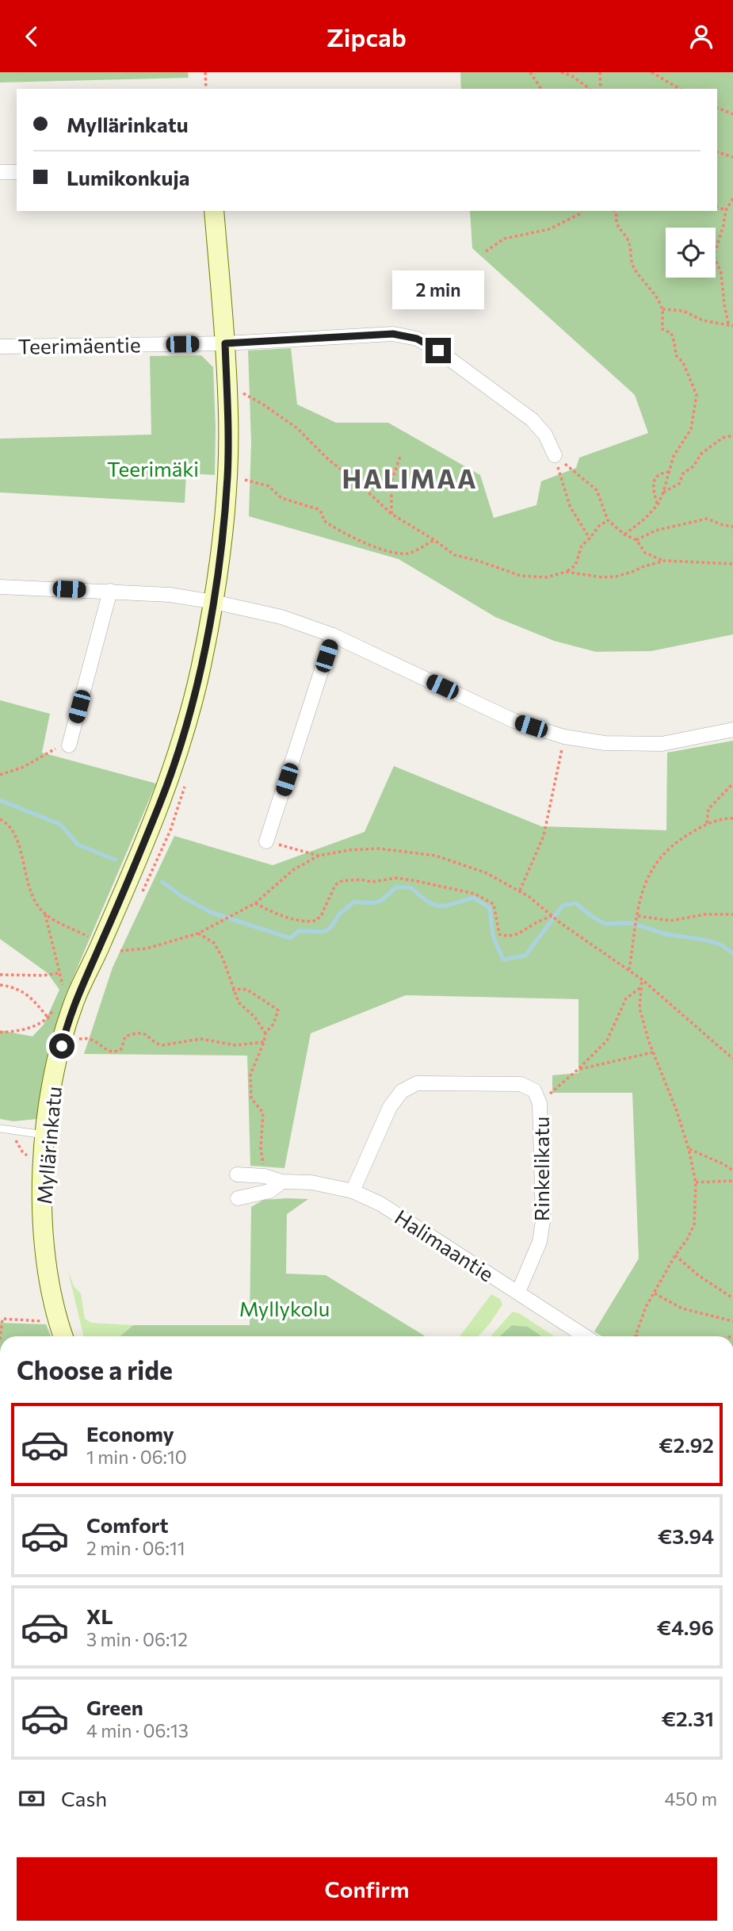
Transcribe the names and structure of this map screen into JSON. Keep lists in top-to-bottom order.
{
  "streets": {
    "street": [
      "Teerimäentie",
      "Myllärinkatu",
      "Rinkelikatu",
      "Halimaantie"
    ]
  },
  "crossings": [
    ["Teerimäentie", "Myllärinkatu"],
    ["Rinkelikatu", "Halimaantie"]
  ],
  "districts": ["HALIMAA"],
  "parks": ["Teerimäki", "Myllykolu"],
  "page": {
    "header": "Zipcab",
    "banner": ["Myllärinkatu", "Lumikonkuja"],
    "bubble": "2 min",
    "heading": "Choose a ride",
    "list": [
      {
        "name": "Economy",
        "note": "1 min · 06:10",
        "value": "€2.92"
      },
      {
        "name": "Comfort",
        "note": "2 min · 06:11",
        "value": "€3.94"
      },
      {
        "name": "XL",
        "note": "3 min · 06:12",
        "value": "€4.96"
      },
      {
        "name": "Green",
        "note": "4 min · 06:13",
        "value": "€2.31"
      }
    ],
    "pay": ["Cash", "450 m"],
    "buttons": "Confirm"
  }
}
